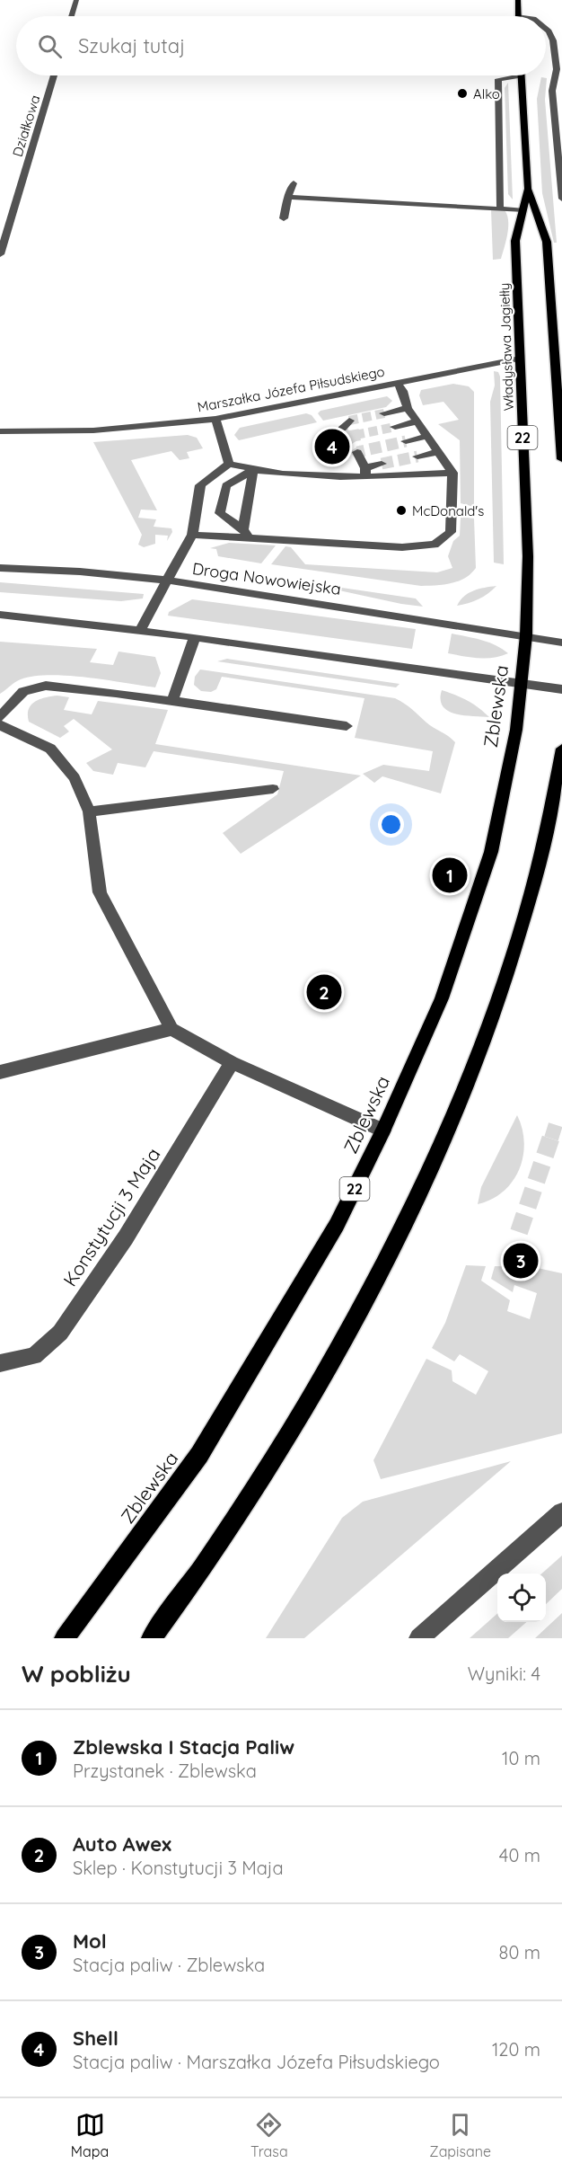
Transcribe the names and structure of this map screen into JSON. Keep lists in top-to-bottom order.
{
  "streets": {
    "main road": ["Władysława Jagiełły", "22", "Zblewska"],
    "street": [
      "Działkowa",
      "Marszałka Józefa Piłsudskiego",
      "Droga Nowowiejska",
      "Konstytucji 3 Maja"
    ]
  },
  "crossings": [
    ["Władysława Jagiełły", "Marszałka Józefa Piłsudskiego"],
    ["Władysława Jagiełły", "Droga Nowowiejska"],
    ["Władysława Jagiełły", "Zblewska"],
    ["Droga Nowowiejska", "Zblewska"]
  ],
  "places": ["Alko", "McDonald's"],
  "page": {
    "search": "Szukaj tutaj",
    "pins": [
      "4",
      "1",
      "2",
      "3"
    ],
    "heading": ["W pobliżu", "Wyniki: 4"],
    "list": [
      {
        "mark": "1",
        "name": "Zblewska I Stacja Paliw",
        "note": "Przystanek · Zblewska",
        "value": "10 m"
      },
      {
        "mark": "2",
        "name": "Auto Awex",
        "note": "Sklep · Konstytucji 3 Maja",
        "value": "40 m"
      },
      {
        "mark": "3",
        "name": "Mol",
        "note": "Stacja paliw · Zblewska",
        "value": "80 m"
      },
      {
        "mark": "4",
        "name": "Shell",
        "note": "Stacja paliw · Marszałka Józefa Piłsudskiego",
        "value": "120 m"
      }
    ],
    "nav": ["Mapa", "Trasa", "Zapisane"]
  }
}
